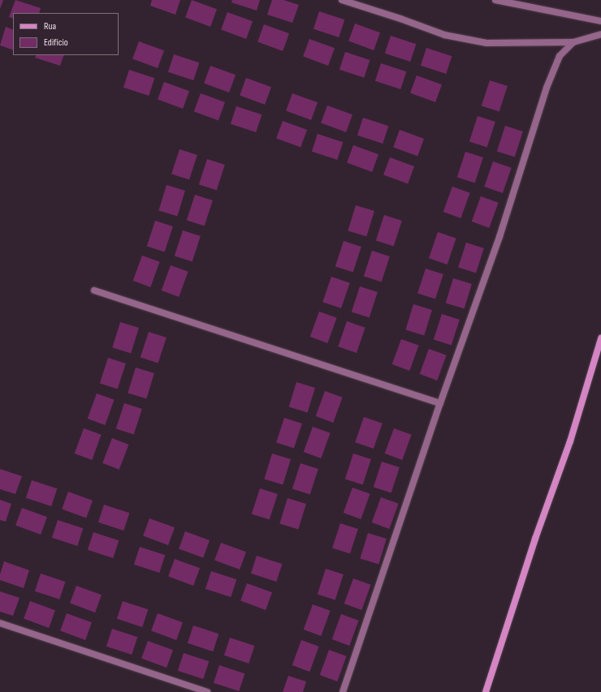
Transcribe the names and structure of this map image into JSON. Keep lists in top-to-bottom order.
{
  "legend": ["Rua", "Edifício"]
}
